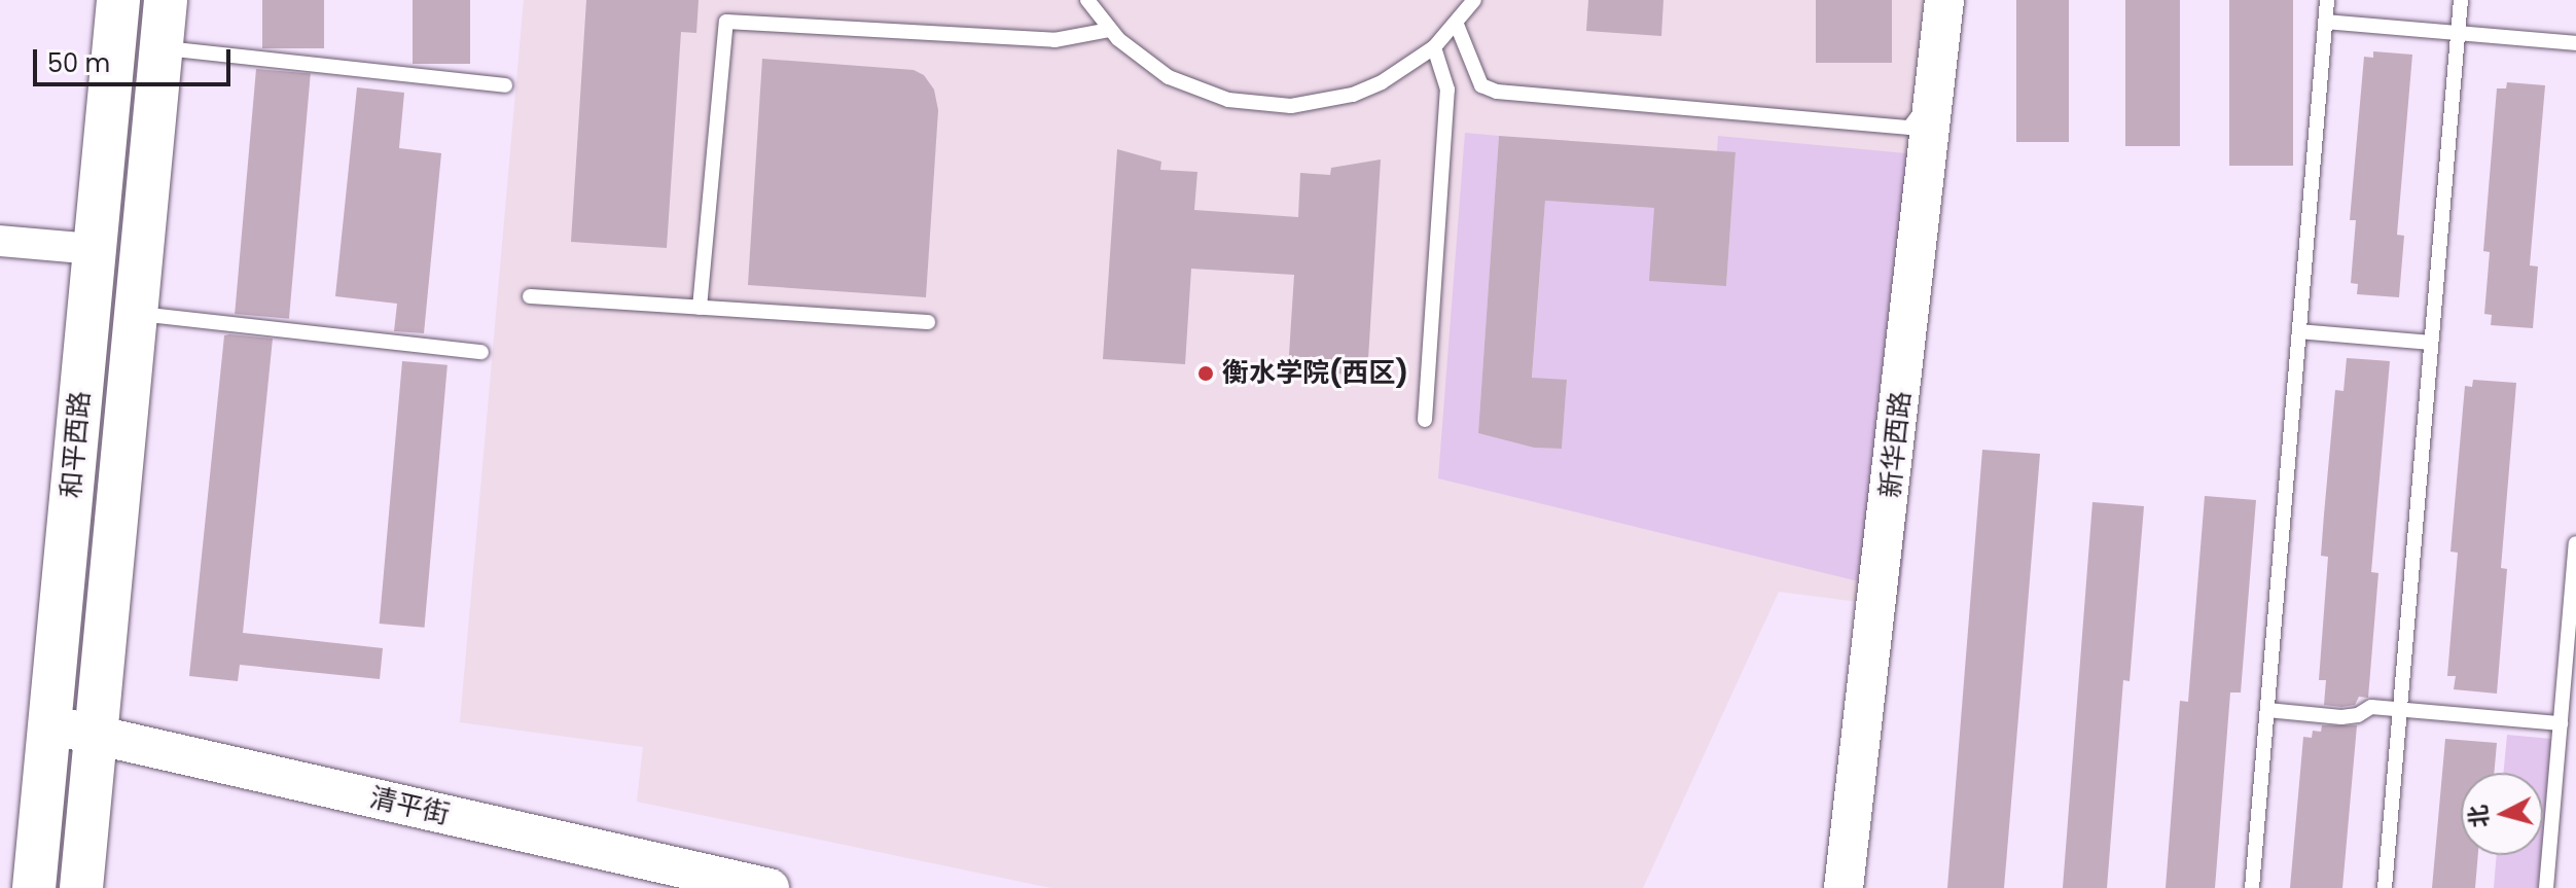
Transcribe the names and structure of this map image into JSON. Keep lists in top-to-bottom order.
{
  "streets": {
    "main road": ["和平西路"],
    "street": ["新华西路", "清平街"]
  },
  "crossings": [
    ["和平西路", "清平街"]
  ],
  "places": ["衡水学院(西区)"],
  "scale_bar": "50 m",
  "north": "left"
}
